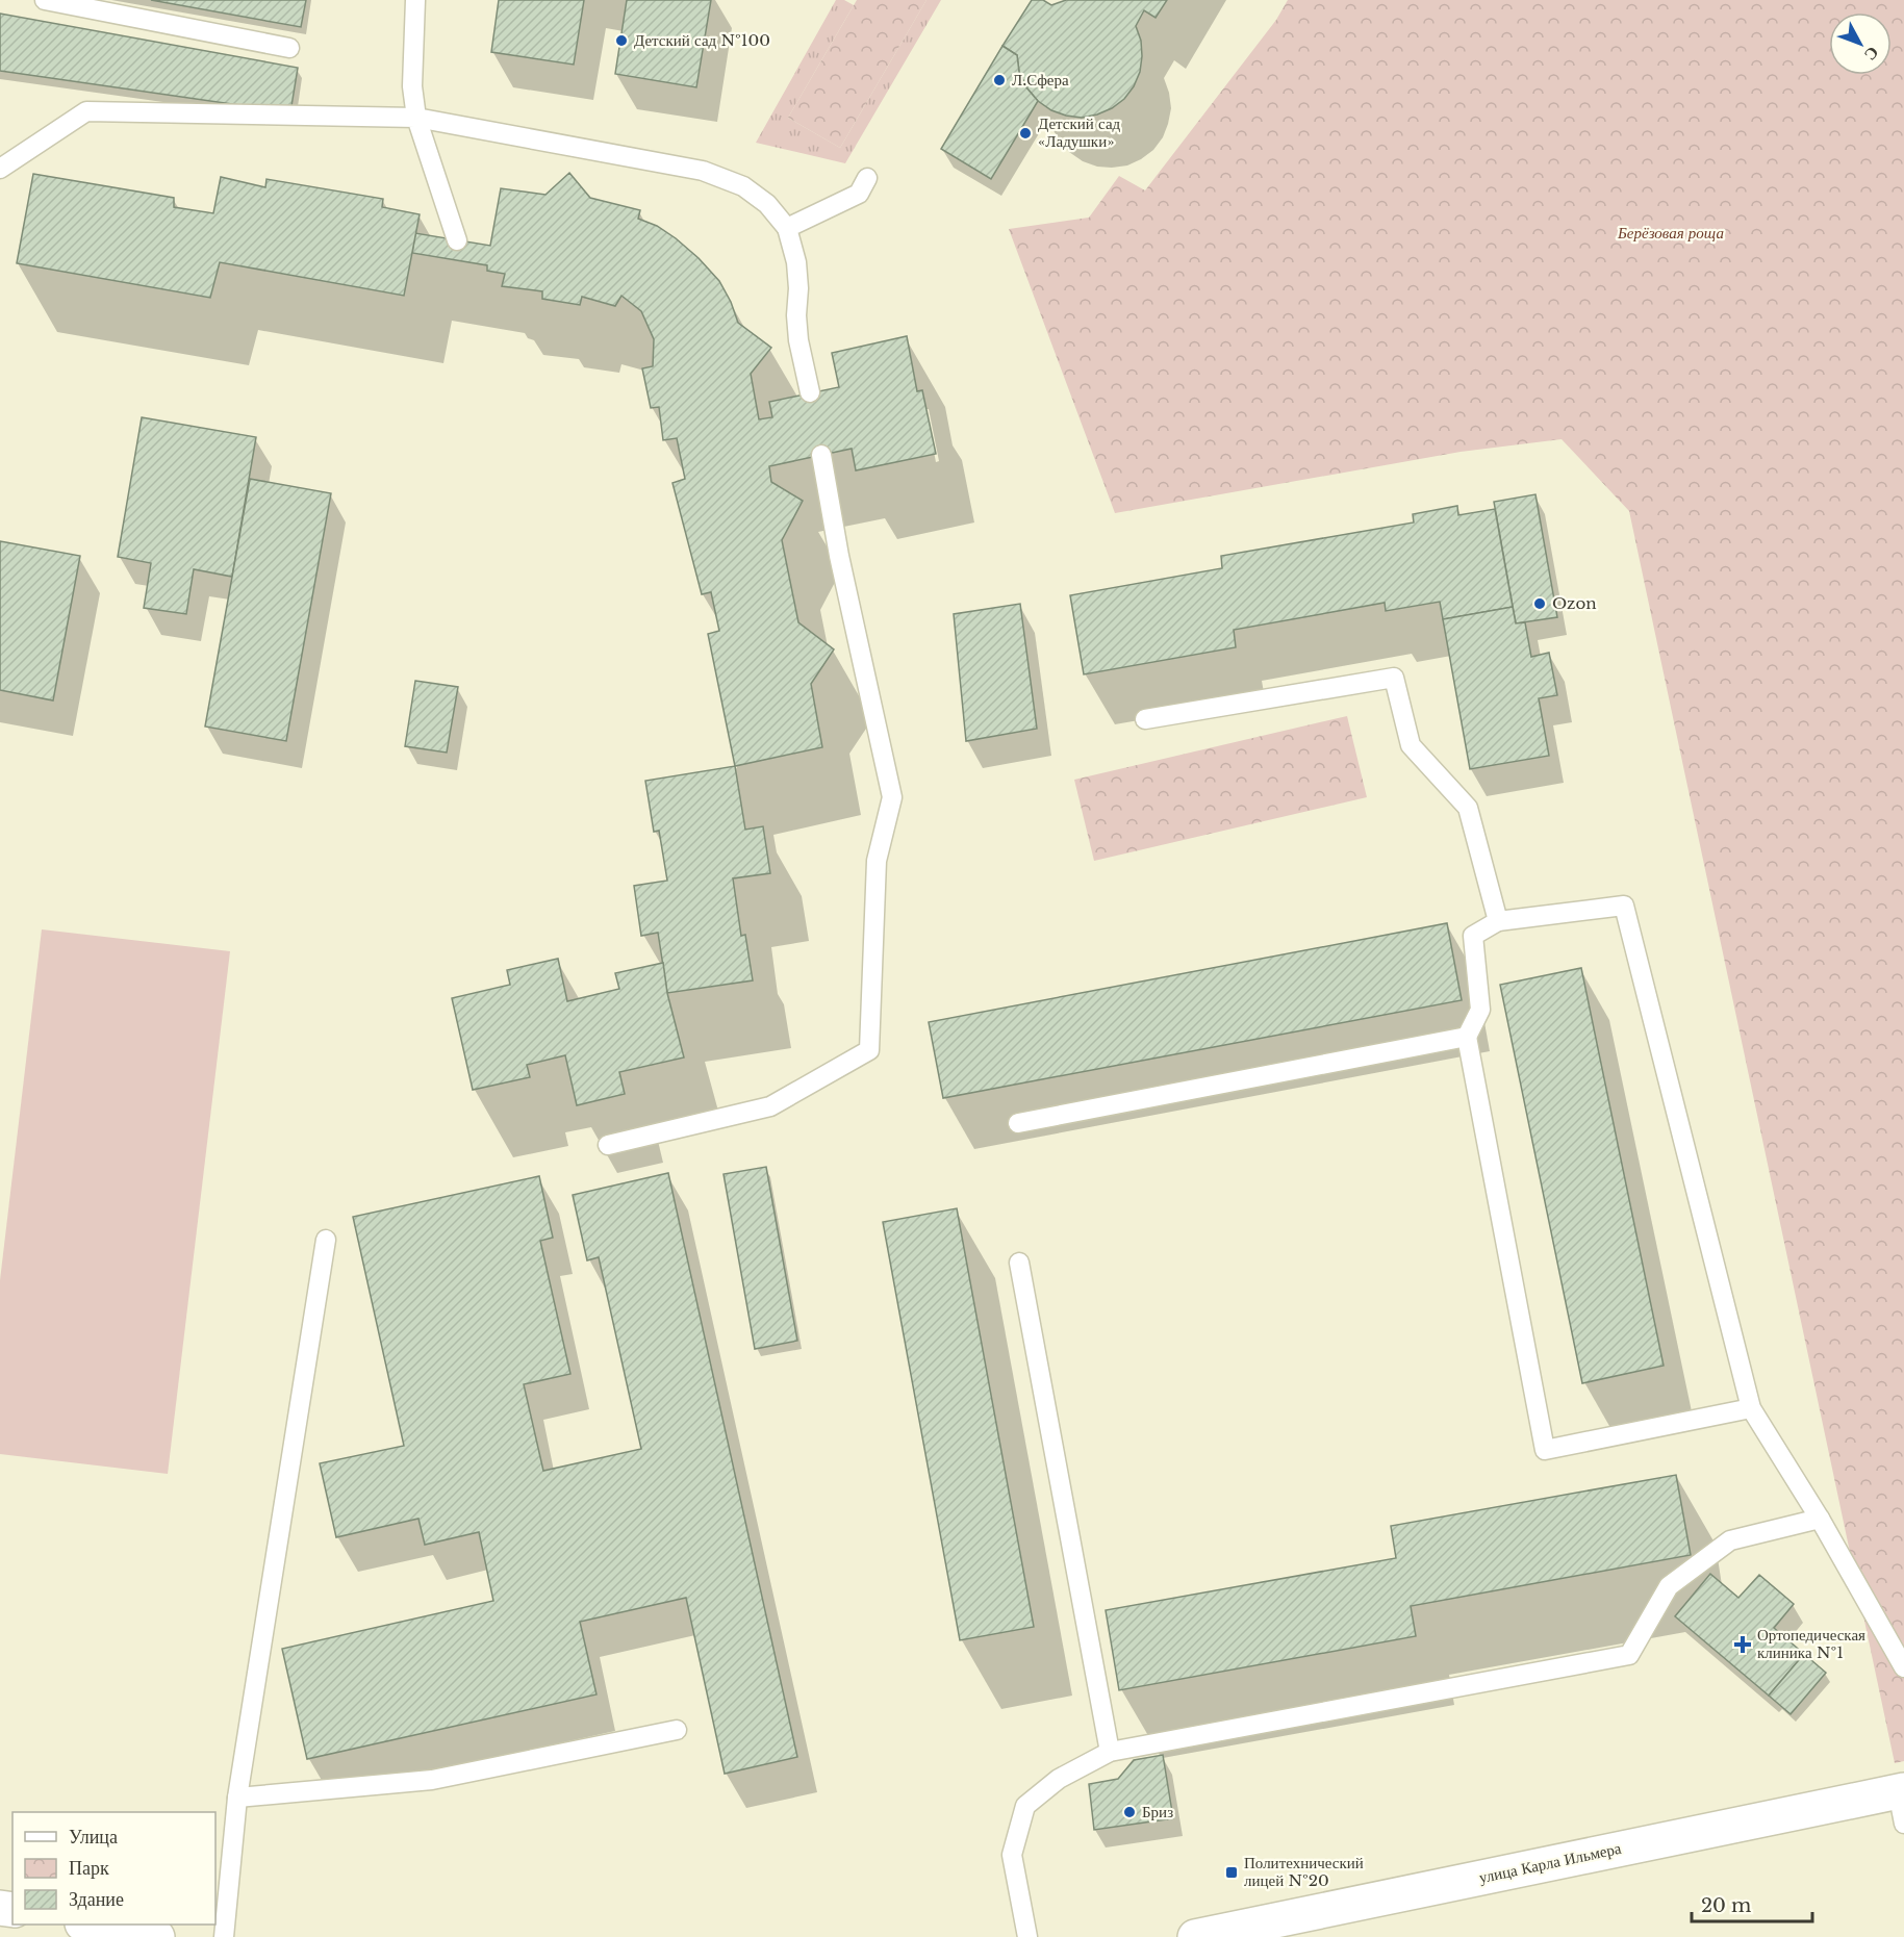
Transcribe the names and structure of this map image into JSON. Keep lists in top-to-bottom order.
{
  "streets": {
    "street": ["улица Карла Ильмера"]
  },
  "parks": ["Берёзовая роща"],
  "places": {
    "other": [
      "Детский сад №100",
      "Л.Сфера",
      "Детский сад «Ладушки»",
      "Ozon",
      "Бриз"
    ],
    "health": ["Ортопедическая клиника №1"],
    "transit": ["Политехнический лицей №20"]
  },
  "legend": ["Улица", "Парк", "Здание"],
  "scale_bar": "20 m",
  "north": "bottom right"
}
